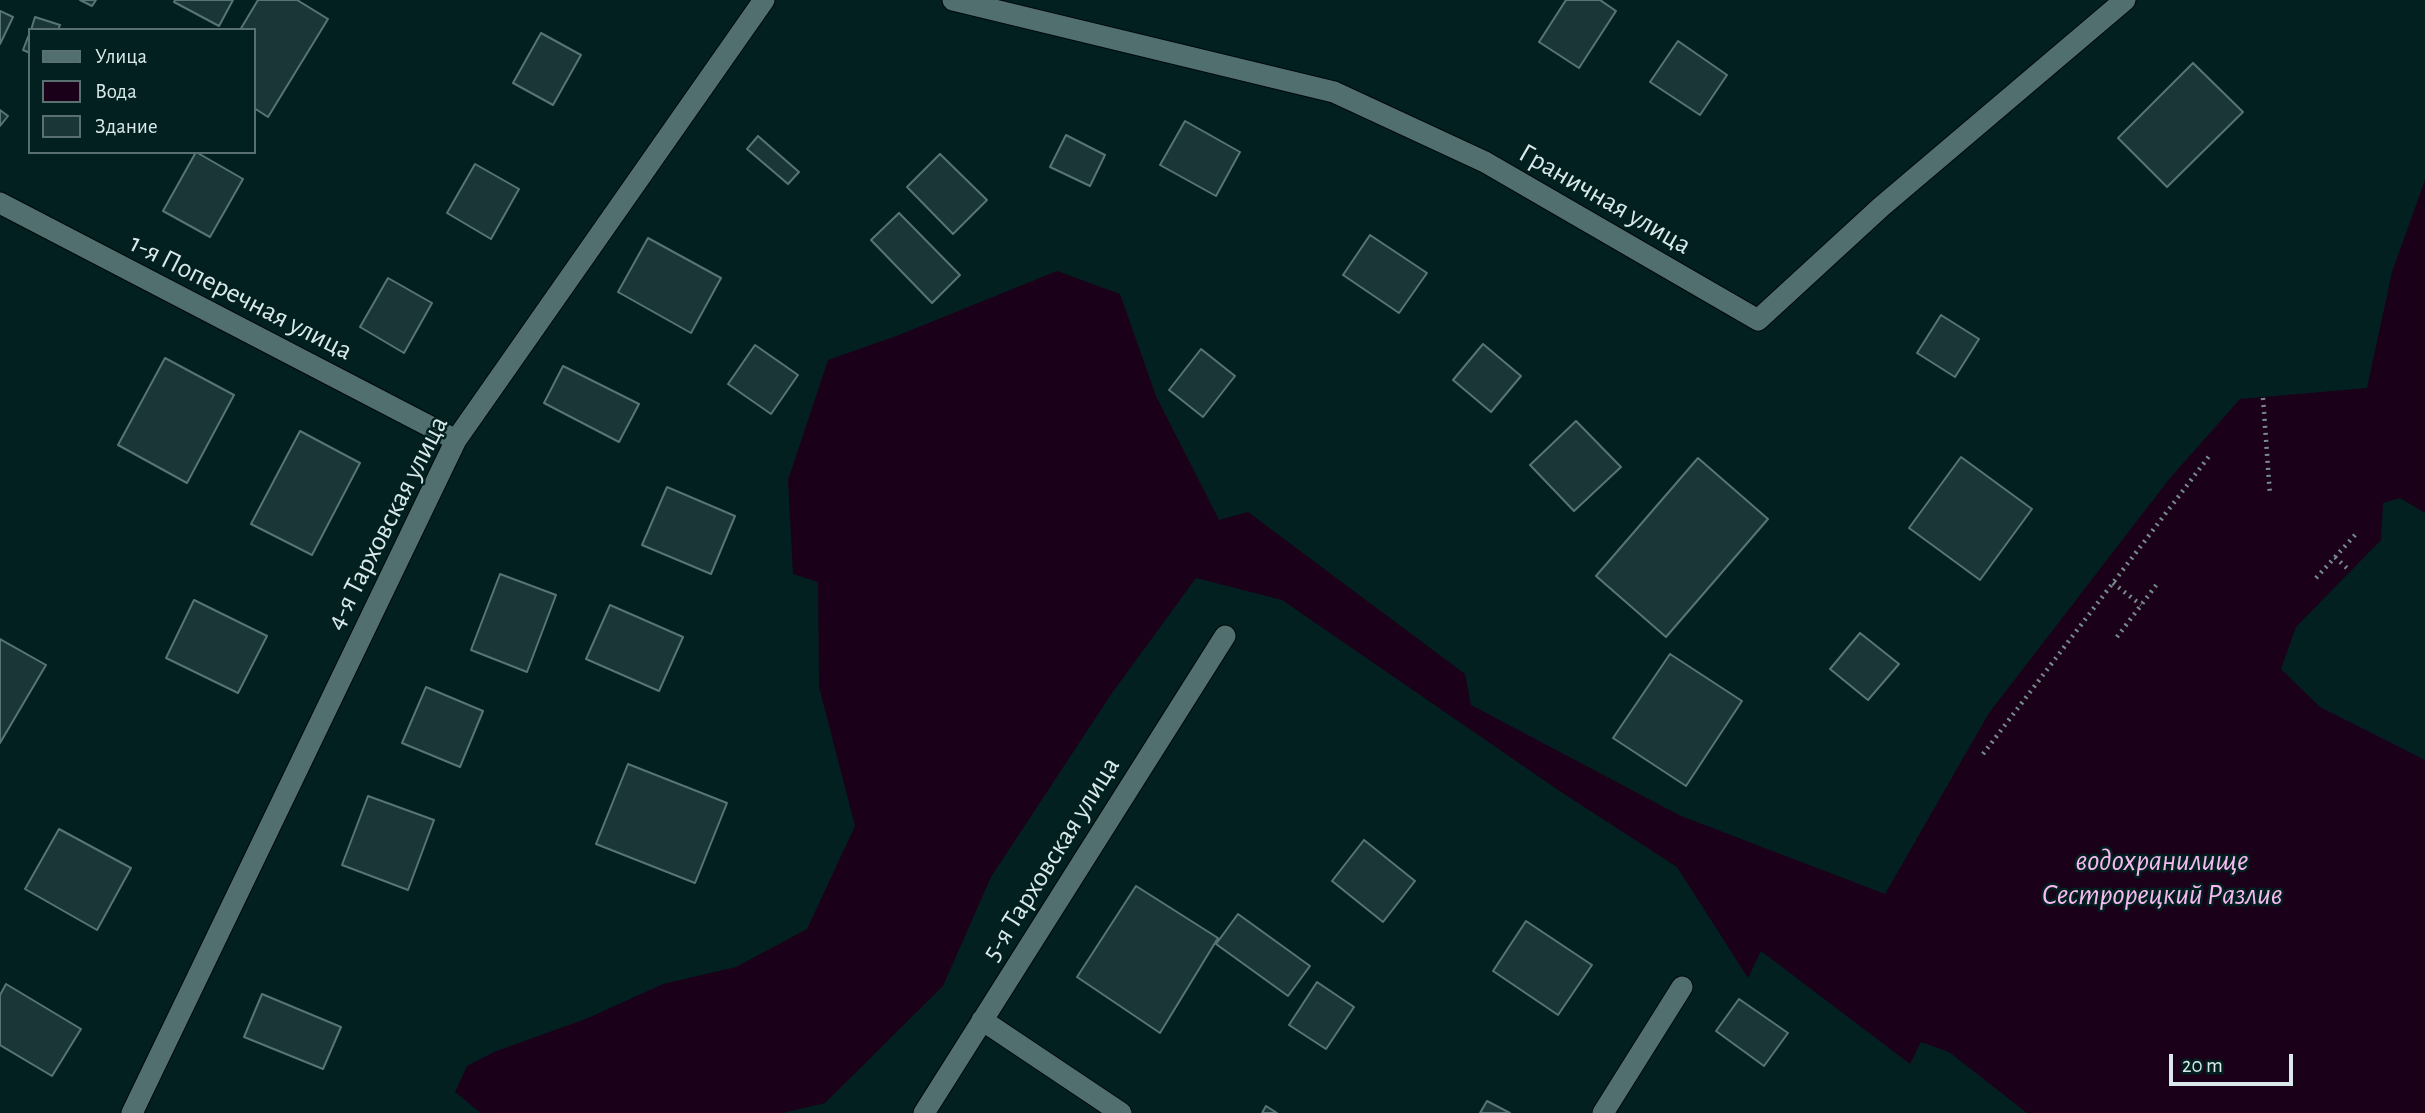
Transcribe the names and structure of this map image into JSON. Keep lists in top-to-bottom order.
{
  "streets": {
    "street": [
      "Граничная улица",
      "1-я Поперечная улица",
      "4-я Тарховская улица",
      "5-я Тарховская улица"
    ]
  },
  "crossings": [
    ["1-я Поперечная улица", "4-я Тарховская улица"]
  ],
  "water": ["водохранилище Сестрорецкий Разлив"],
  "legend": ["Улица", "Вода", "Здание"],
  "scale_bar": "20 m"
}
